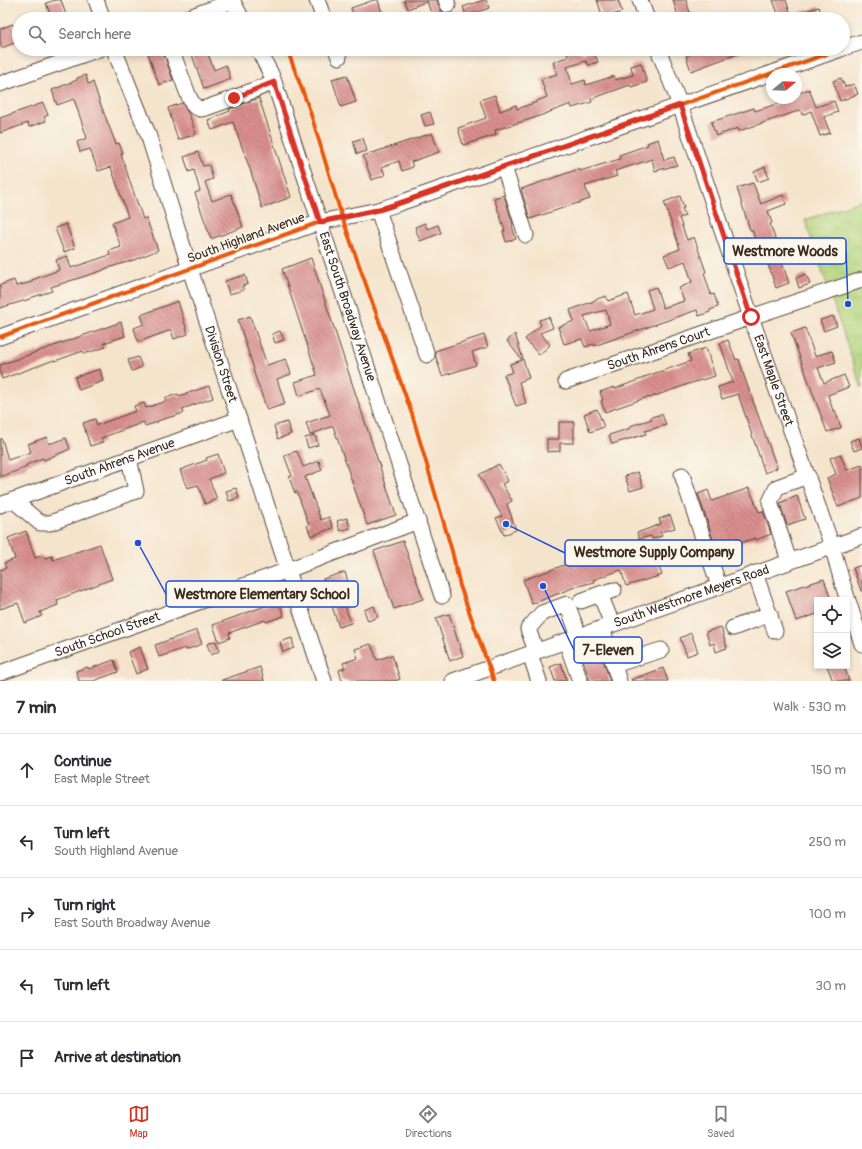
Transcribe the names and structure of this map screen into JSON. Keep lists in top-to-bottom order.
{
  "streets": {
    "street": [
      "South Highland Avenue",
      "East South Broadway Avenue",
      "South Ahrens Court",
      "Division Street",
      "East Maple Street",
      "South Ahrens Avenue",
      "South Westmore Meyers Road",
      "South School Street"
    ]
  },
  "crossings": [
    ["South Highland Avenue", "East South Broadway Avenue"],
    ["South Highland Avenue", "Division Street"],
    ["South Highland Avenue", "East Maple Street"],
    ["East South Broadway Avenue", "South School Street"],
    ["South Ahrens Court", "East Maple Street"],
    ["Division Street", "South Ahrens Avenue"],
    ["Division Street", "South School Street"],
    ["East Maple Street", "South Westmore Meyers Road"]
  ],
  "places": [
    "Westmore Woods",
    "Westmore Supply Company",
    "Westmore Elementary School",
    "7-Eleven"
  ],
  "north": "right",
  "page": {
    "search": "Search here",
    "heading": ["7 min", "Walk · 530 m"],
    "list": [
      ["Continue", "East Maple Street", "150 m"],
      ["Turn left", "South Highland Avenue", "250 m"],
      ["Turn right", "East South Broadway Avenue", "100 m"],
      ["Turn left", "30 m"],
      "Arrive at destination"
    ],
    "nav": ["Map", "Directions", "Saved"]
  }
}
